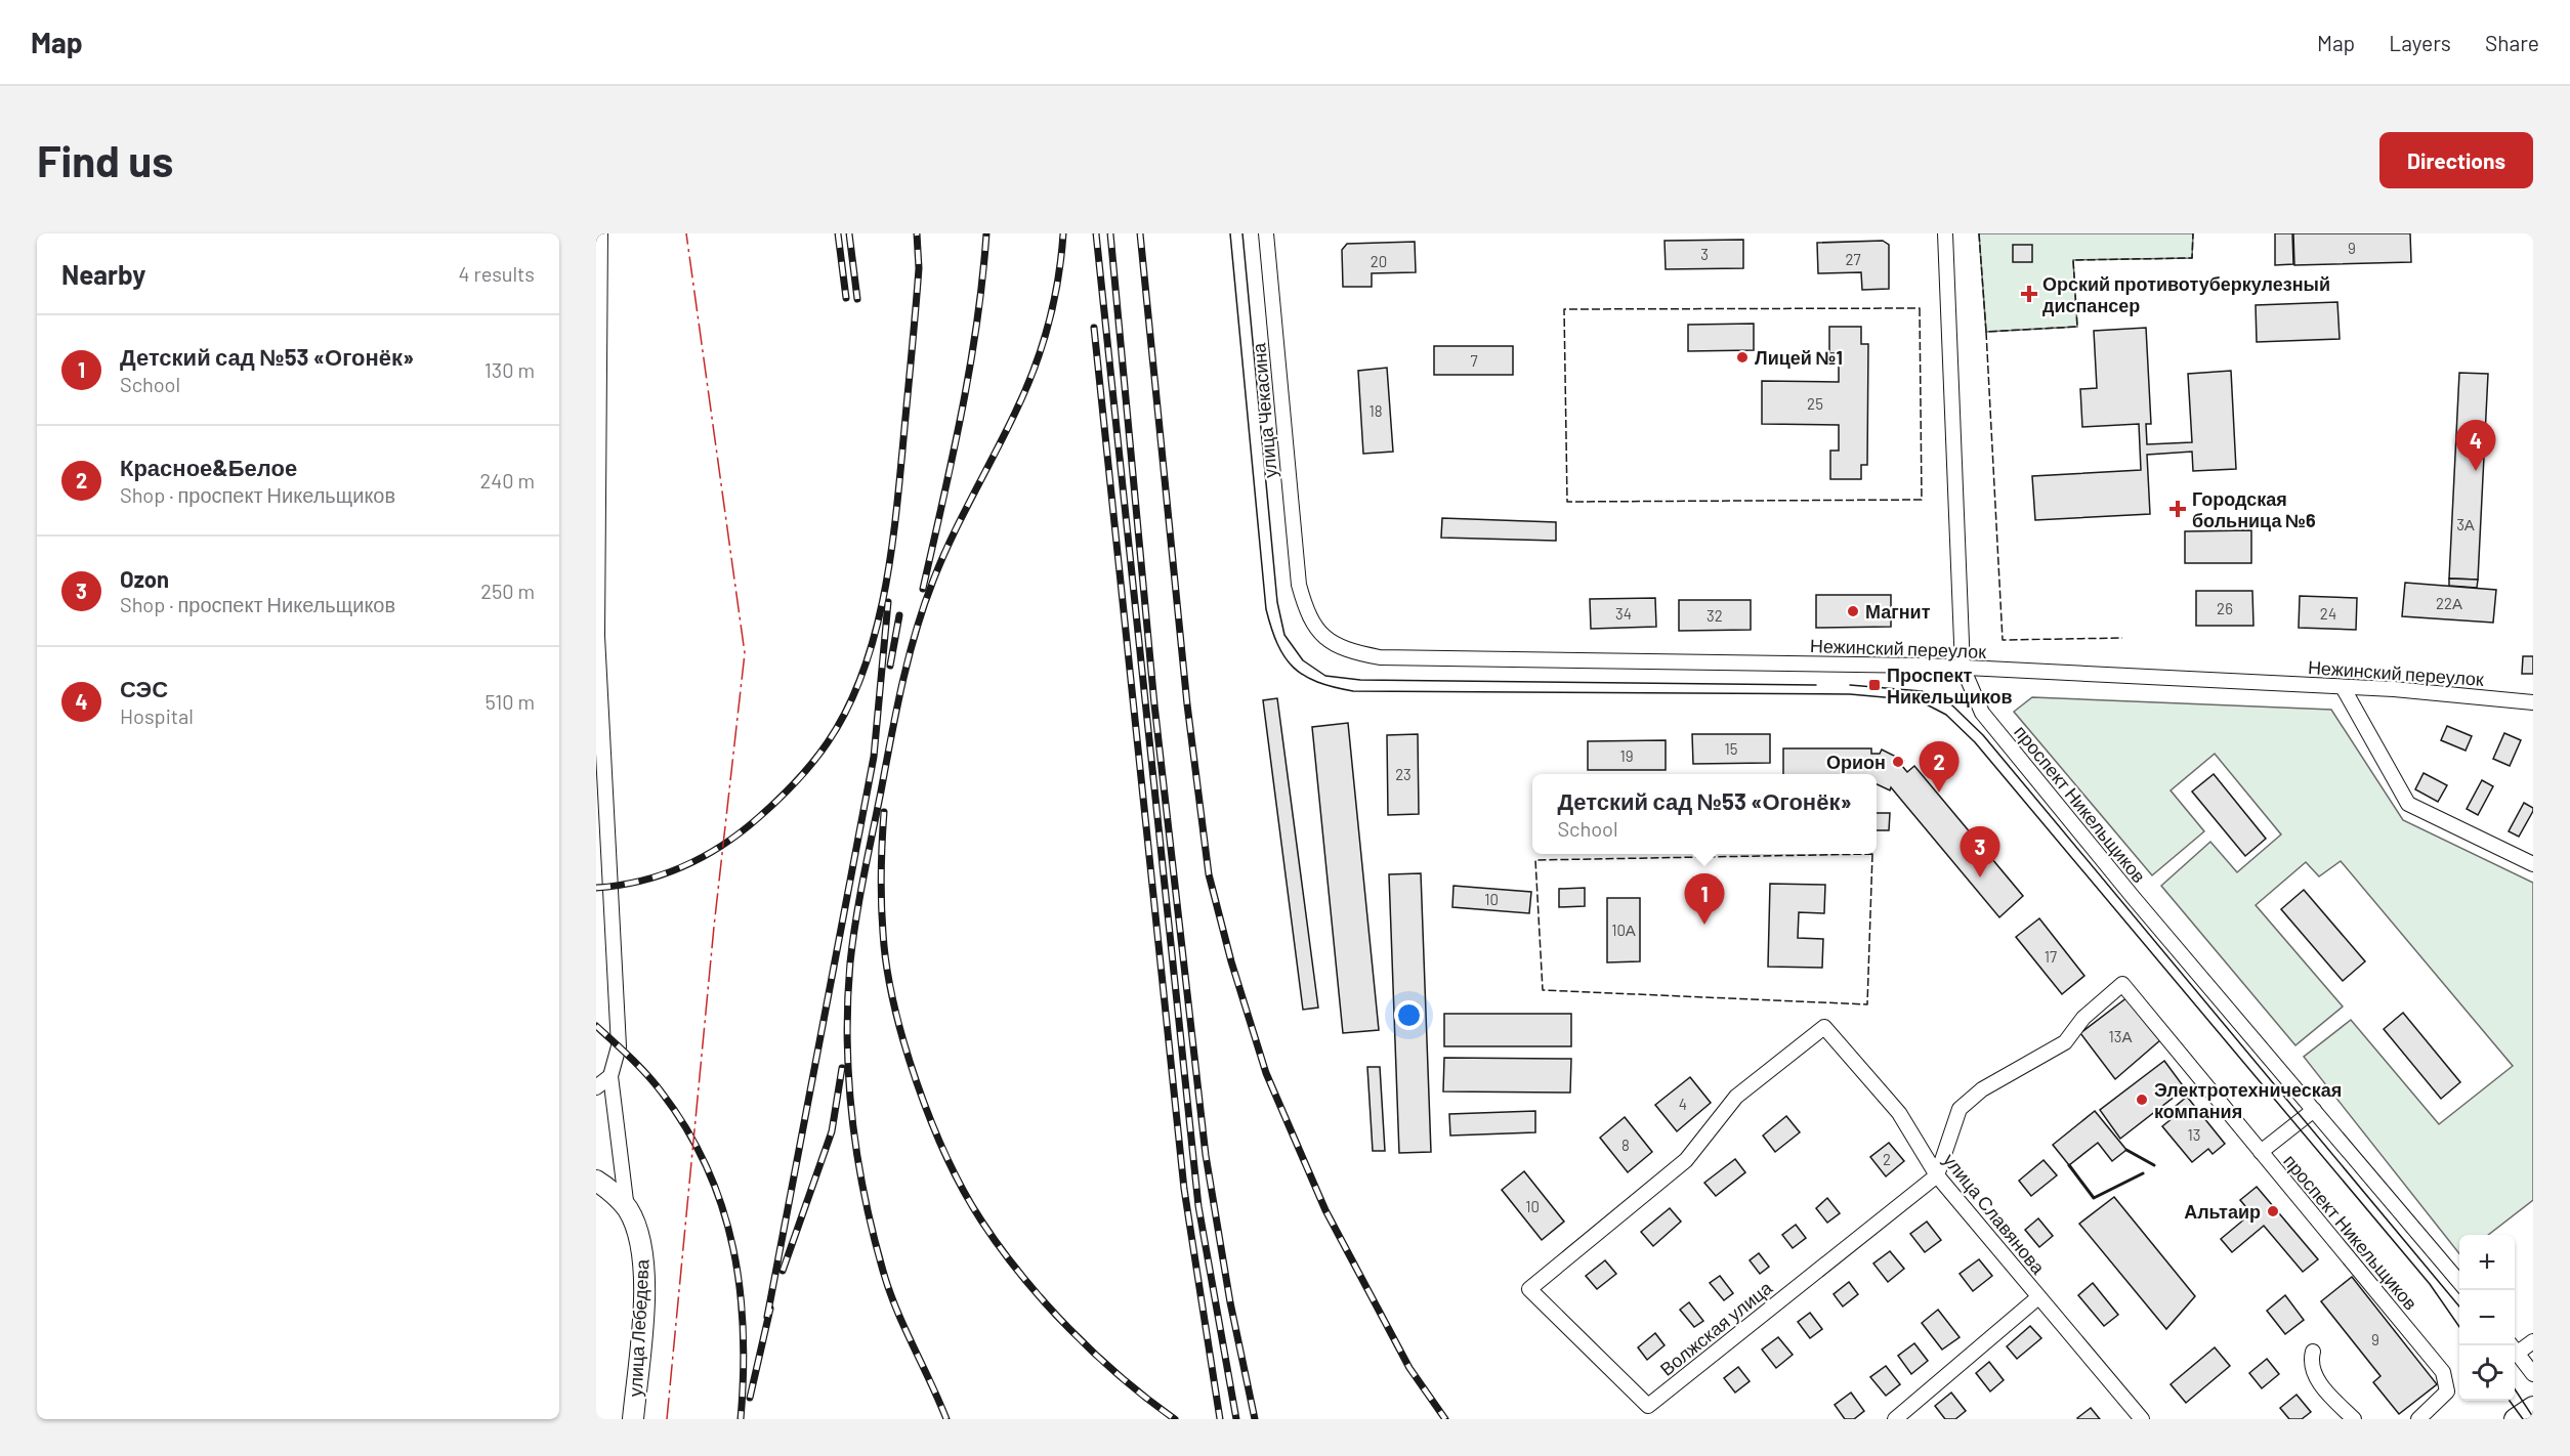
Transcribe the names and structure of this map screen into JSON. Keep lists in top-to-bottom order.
{
  "streets": {
    "main road": ["улица Лебедева"],
    "street": [
      "улица Чекасина",
      "Нежинский переулок",
      "проспект Никельщиков",
      "улица Славянова",
      "Волжская улица"
    ]
  },
  "crossings": [
    ["улица Чекасина", "Нежинский переулок"],
    ["Нежинский переулок", "проспект Никельщиков"],
    ["проспект Никельщиков", "улица Славянова"],
    ["проспект Никельщиков", "Волжская улица"],
    ["улица Славянова", "Волжская улица"]
  ],
  "places": {
    "health": ["Орский противотуберкулезный диспансер", "Городская больница №6"],
    "other": [
      "Лицей №1",
      "Магнит",
      "Орион",
      "Электротехническая компания",
      "Альтаир"
    ],
    "transit": ["Проспект Никельщиков"]
  },
  "house_numbers": [
    "9",
    "3",
    "27",
    "20",
    "7",
    "25",
    "18",
    "3А",
    "22А",
    "26",
    "34",
    "24",
    "32",
    "15",
    "19",
    "23",
    "10",
    "10А",
    "17",
    "13А",
    "4",
    "13",
    "8",
    "2",
    "10",
    "9"
  ],
  "page": {
    "header": "Map",
    "nav": ["Map", "Layers", "Share"],
    "buttons": "Directions",
    "title": "Find us",
    "heading": ["Nearby", "4 results"],
    "list": [
      {
        "mark": "1",
        "name": "Детский сад №53 «Огонёк»",
        "note": "School",
        "value": "130 m"
      },
      {
        "mark": "2",
        "name": "Красное&Белое",
        "note": "Shop · проспект Никельщиков",
        "value": "240 m"
      },
      {
        "mark": "3",
        "name": "Ozon",
        "note": "Shop · проспект Никельщиков",
        "value": "250 m"
      },
      {
        "mark": "4",
        "name": "СЭС",
        "note": "Hospital",
        "value": "510 m"
      }
    ],
    "pins": [
      "4",
      "2",
      "3",
      "1"
    ],
    "popup": ["Детский сад №53 «Огонёк»", "School"],
    "map_buttons": ["+", "−"]
  }
}
